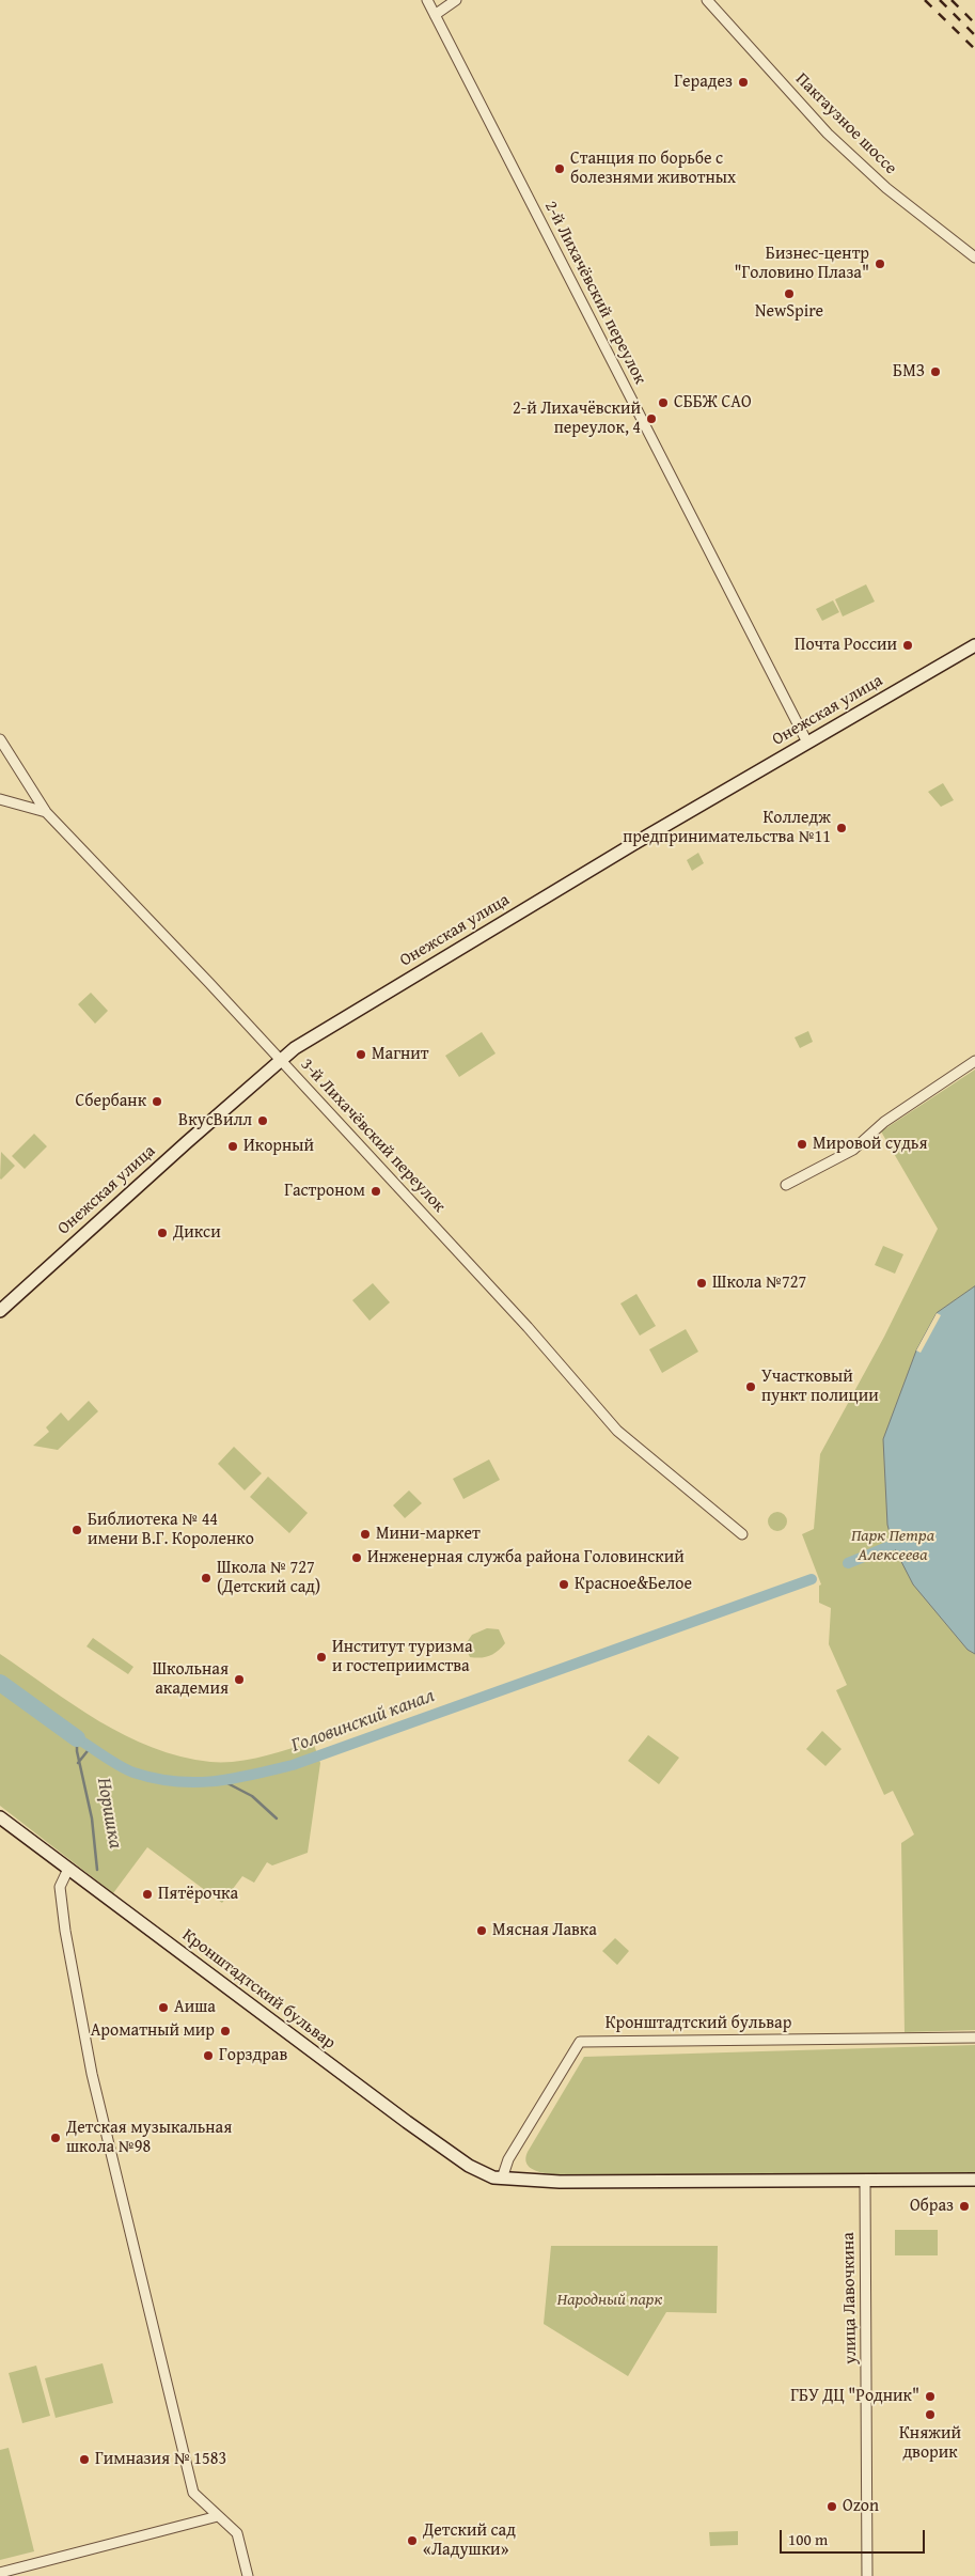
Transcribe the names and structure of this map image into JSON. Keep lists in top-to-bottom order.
{
  "streets": {
    "main road": ["Онежская улица", "Кронштадтский бульвар"],
    "street": [
      "Пакгаузное шоссе",
      "2-й Лихачёвский переулок",
      "3-й Лихачёвский переулок",
      "улица Лавочкина"
    ]
  },
  "crossings": [
    ["2-й Лихачёвский переулок", "Онежская улица"],
    ["Онежская улица", "3-й Лихачёвский переулок"],
    ["Кронштадтский бульвар", "улица Лавочкина"]
  ],
  "water": ["Головинский канал", "Норишка"],
  "parks": ["Парк Петра Алексеева", "Народный парк"],
  "places": [
    "Герадез",
    "Станция по борьбе с болезнями животных",
    "Бизнес-центр \"Головино Плаза\"",
    "NewSpire",
    "БМЗ",
    "СББЖ САО",
    "2-й Лихачёвский переулок, 4",
    "Почта России",
    "Колледж предпринимательства №11",
    "Магнит",
    "Сбербанк",
    "ВкусВилл",
    "Мировой судья",
    "Икорный",
    "Гастроном",
    "Дикси",
    "Школа №727",
    "Участковый пункт полиции",
    "Библиотека № 44 имени В.Г. Короленко",
    "Мини-маркет",
    "Инженерная служба района Головинский",
    "Школа № 727 (Детский сад)",
    "Красное&Белое",
    "Институт туризма и гостеприимства",
    "Школьная академия",
    "Пятёрочка",
    "Мясная Лавка",
    "Аиша",
    "Ароматный мир",
    "Горздрав",
    "Детская музыкальная школа №98",
    "Образ",
    "ГБУ ДЦ \"Родник\"",
    "Княжий дворик",
    "Гимназия № 1583",
    "Ozon",
    "Детский сад «Ладушки»"
  ],
  "scale_bar": "100 m"
}
